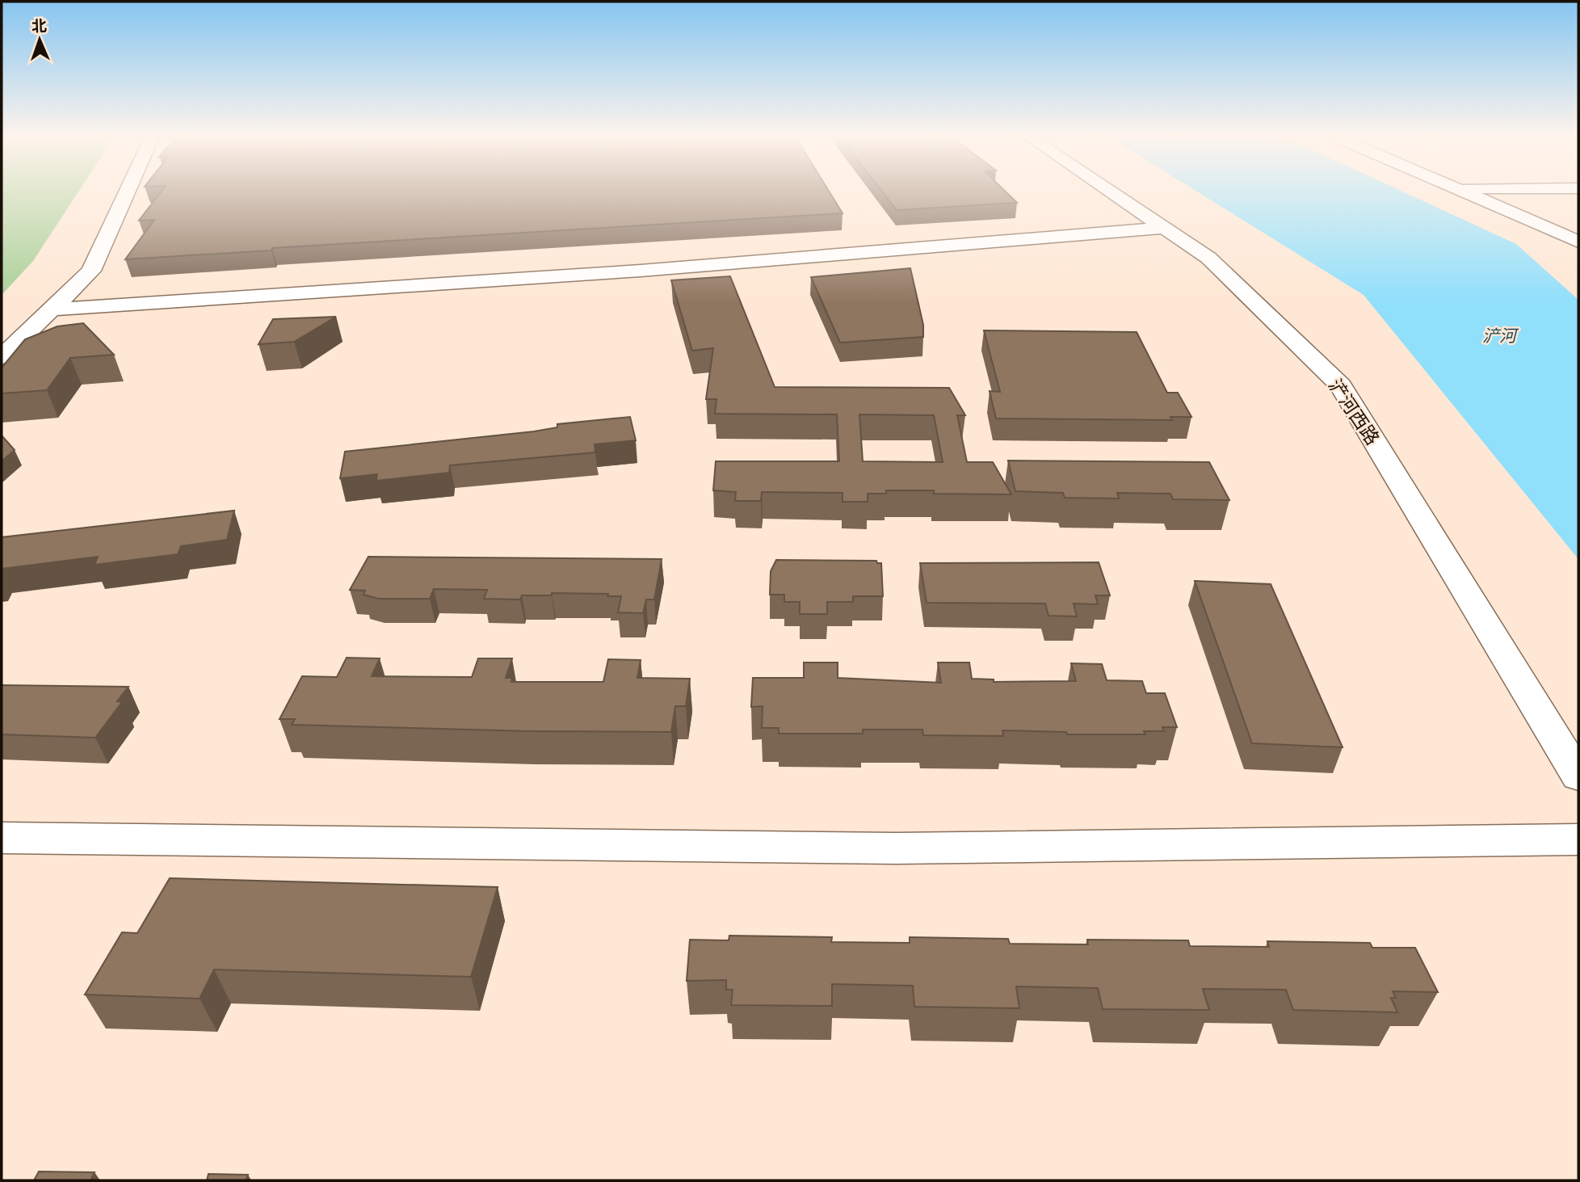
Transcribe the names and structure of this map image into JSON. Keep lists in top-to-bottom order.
{
  "streets": {
    "street": ["浐河西路"]
  },
  "water": ["浐河"],
  "north": "top"
}
